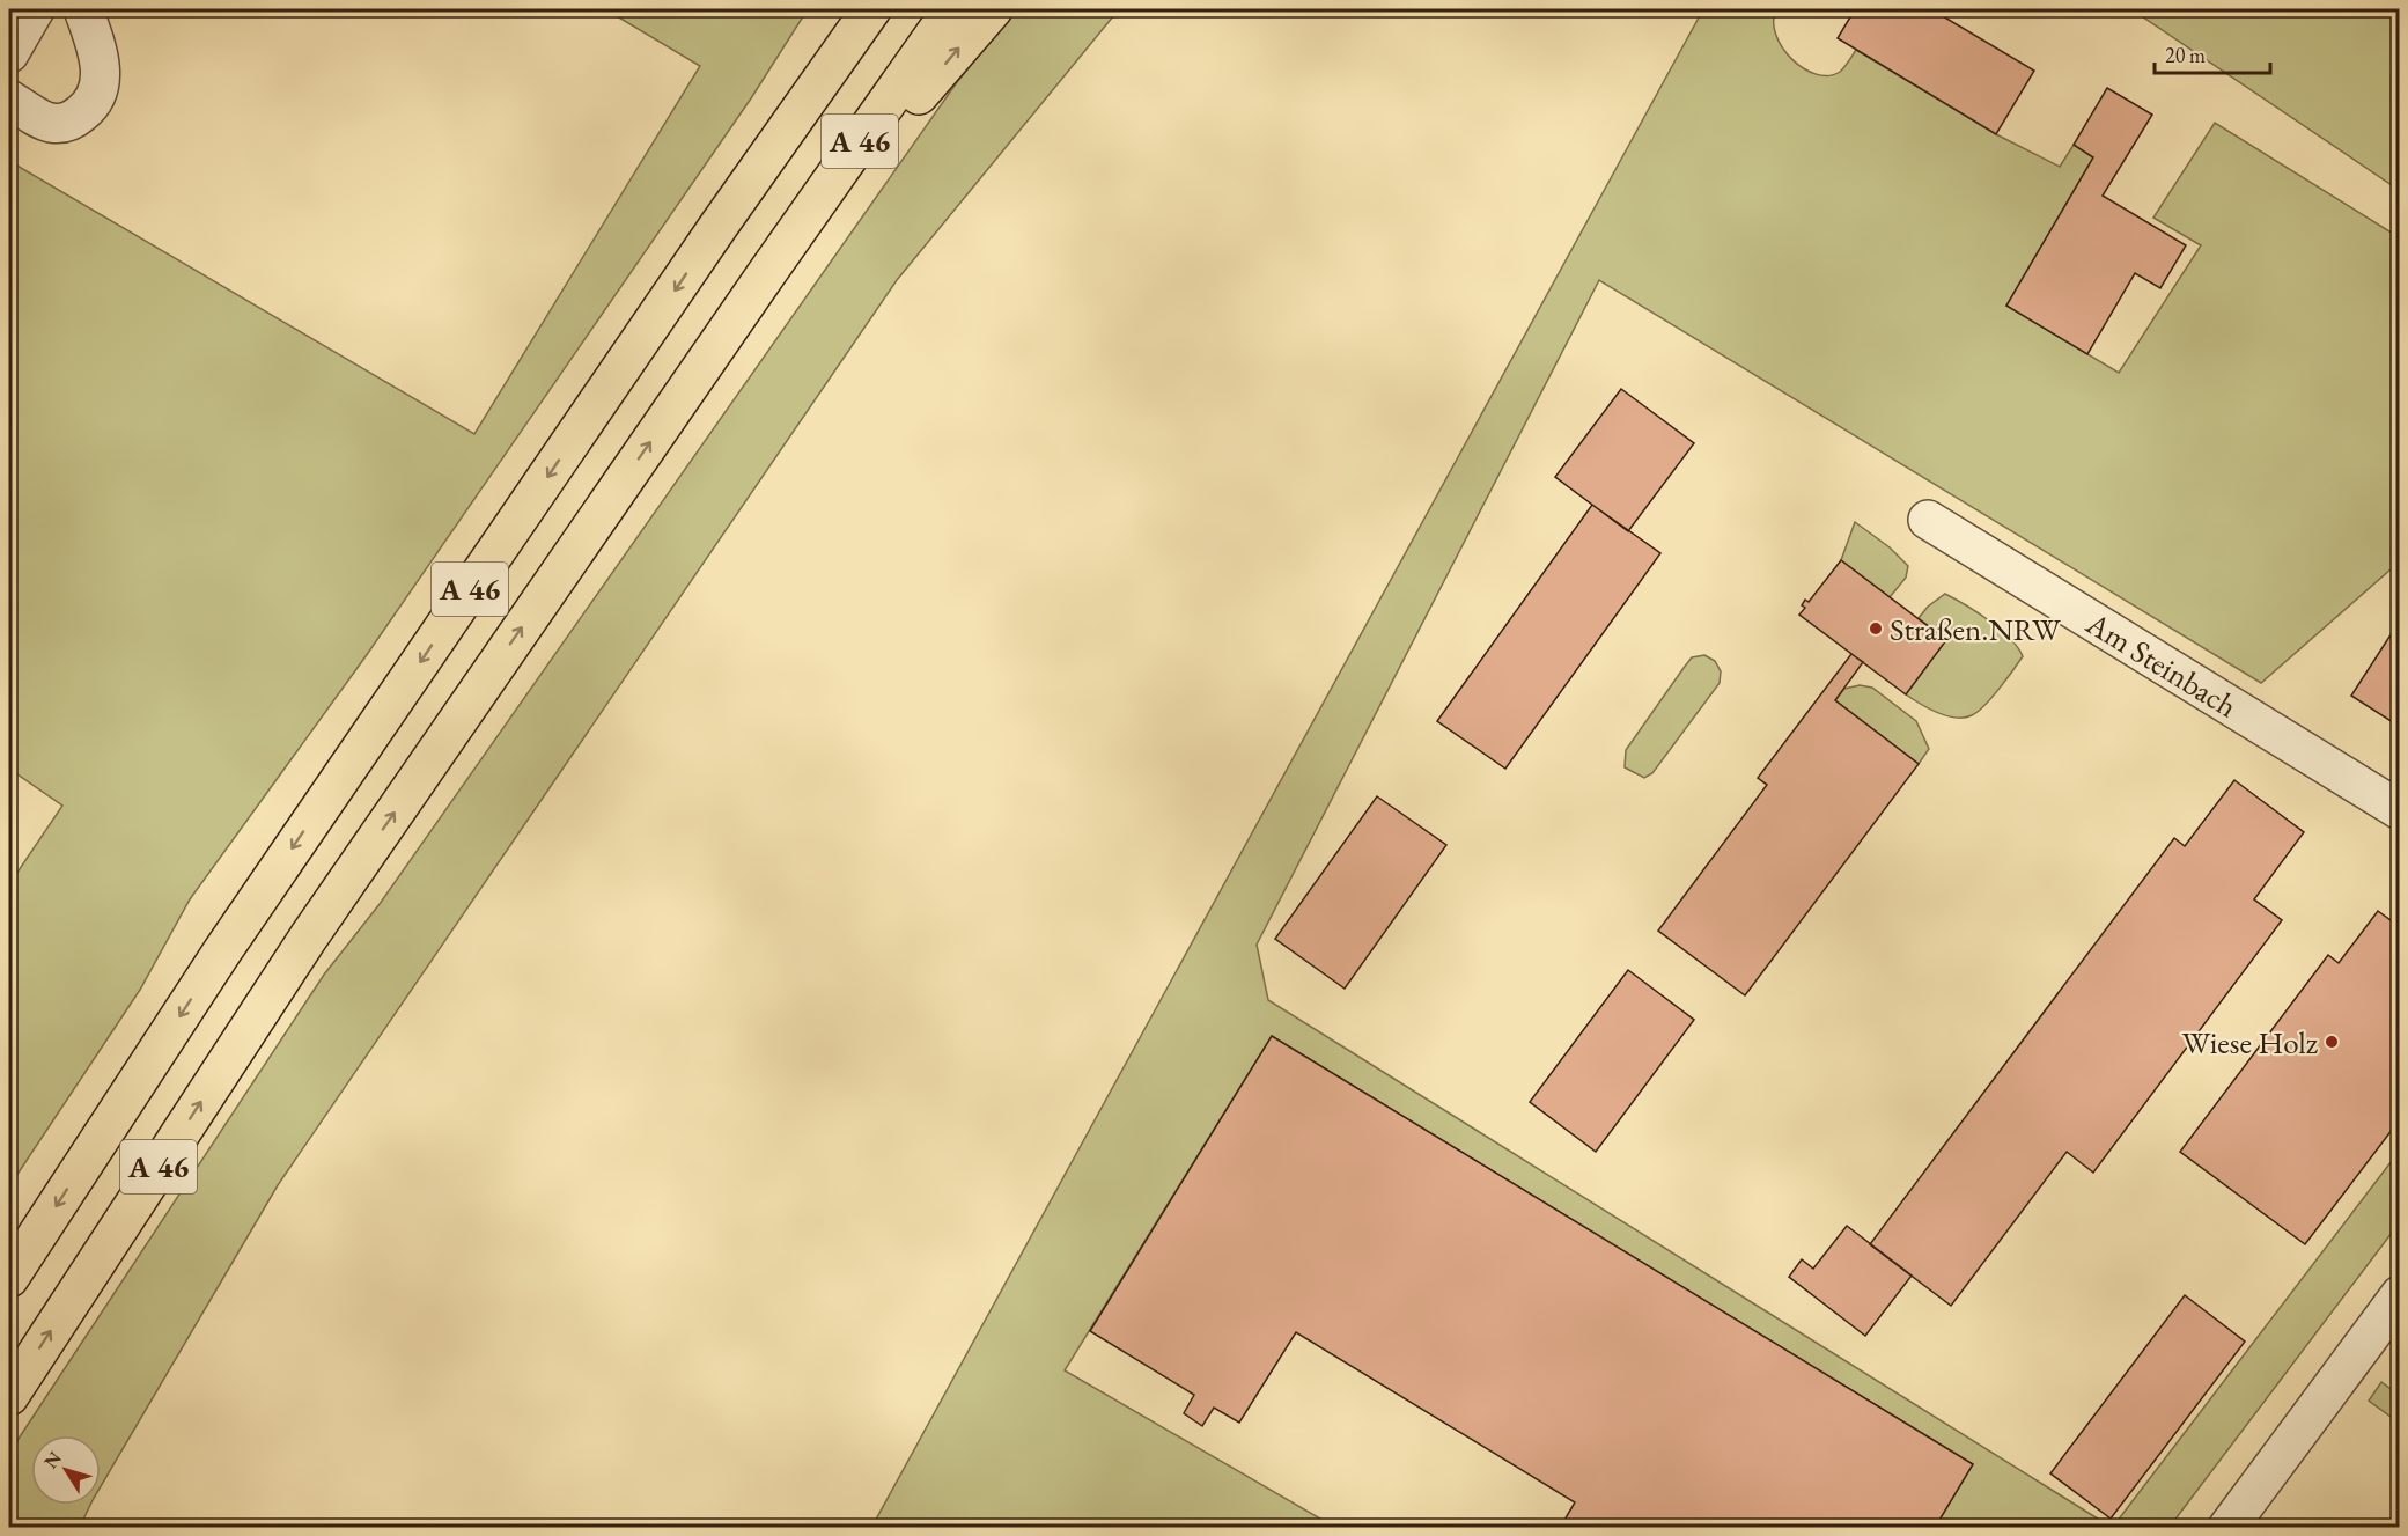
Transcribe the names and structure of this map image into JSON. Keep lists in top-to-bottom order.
{
  "streets": {
    "highway": ["A 46"],
    "street": ["Am Steinbach"]
  },
  "places": ["Straßen.NRW", "Wiese Holz"],
  "scale_bar": "20 m",
  "north": "top left"
}
